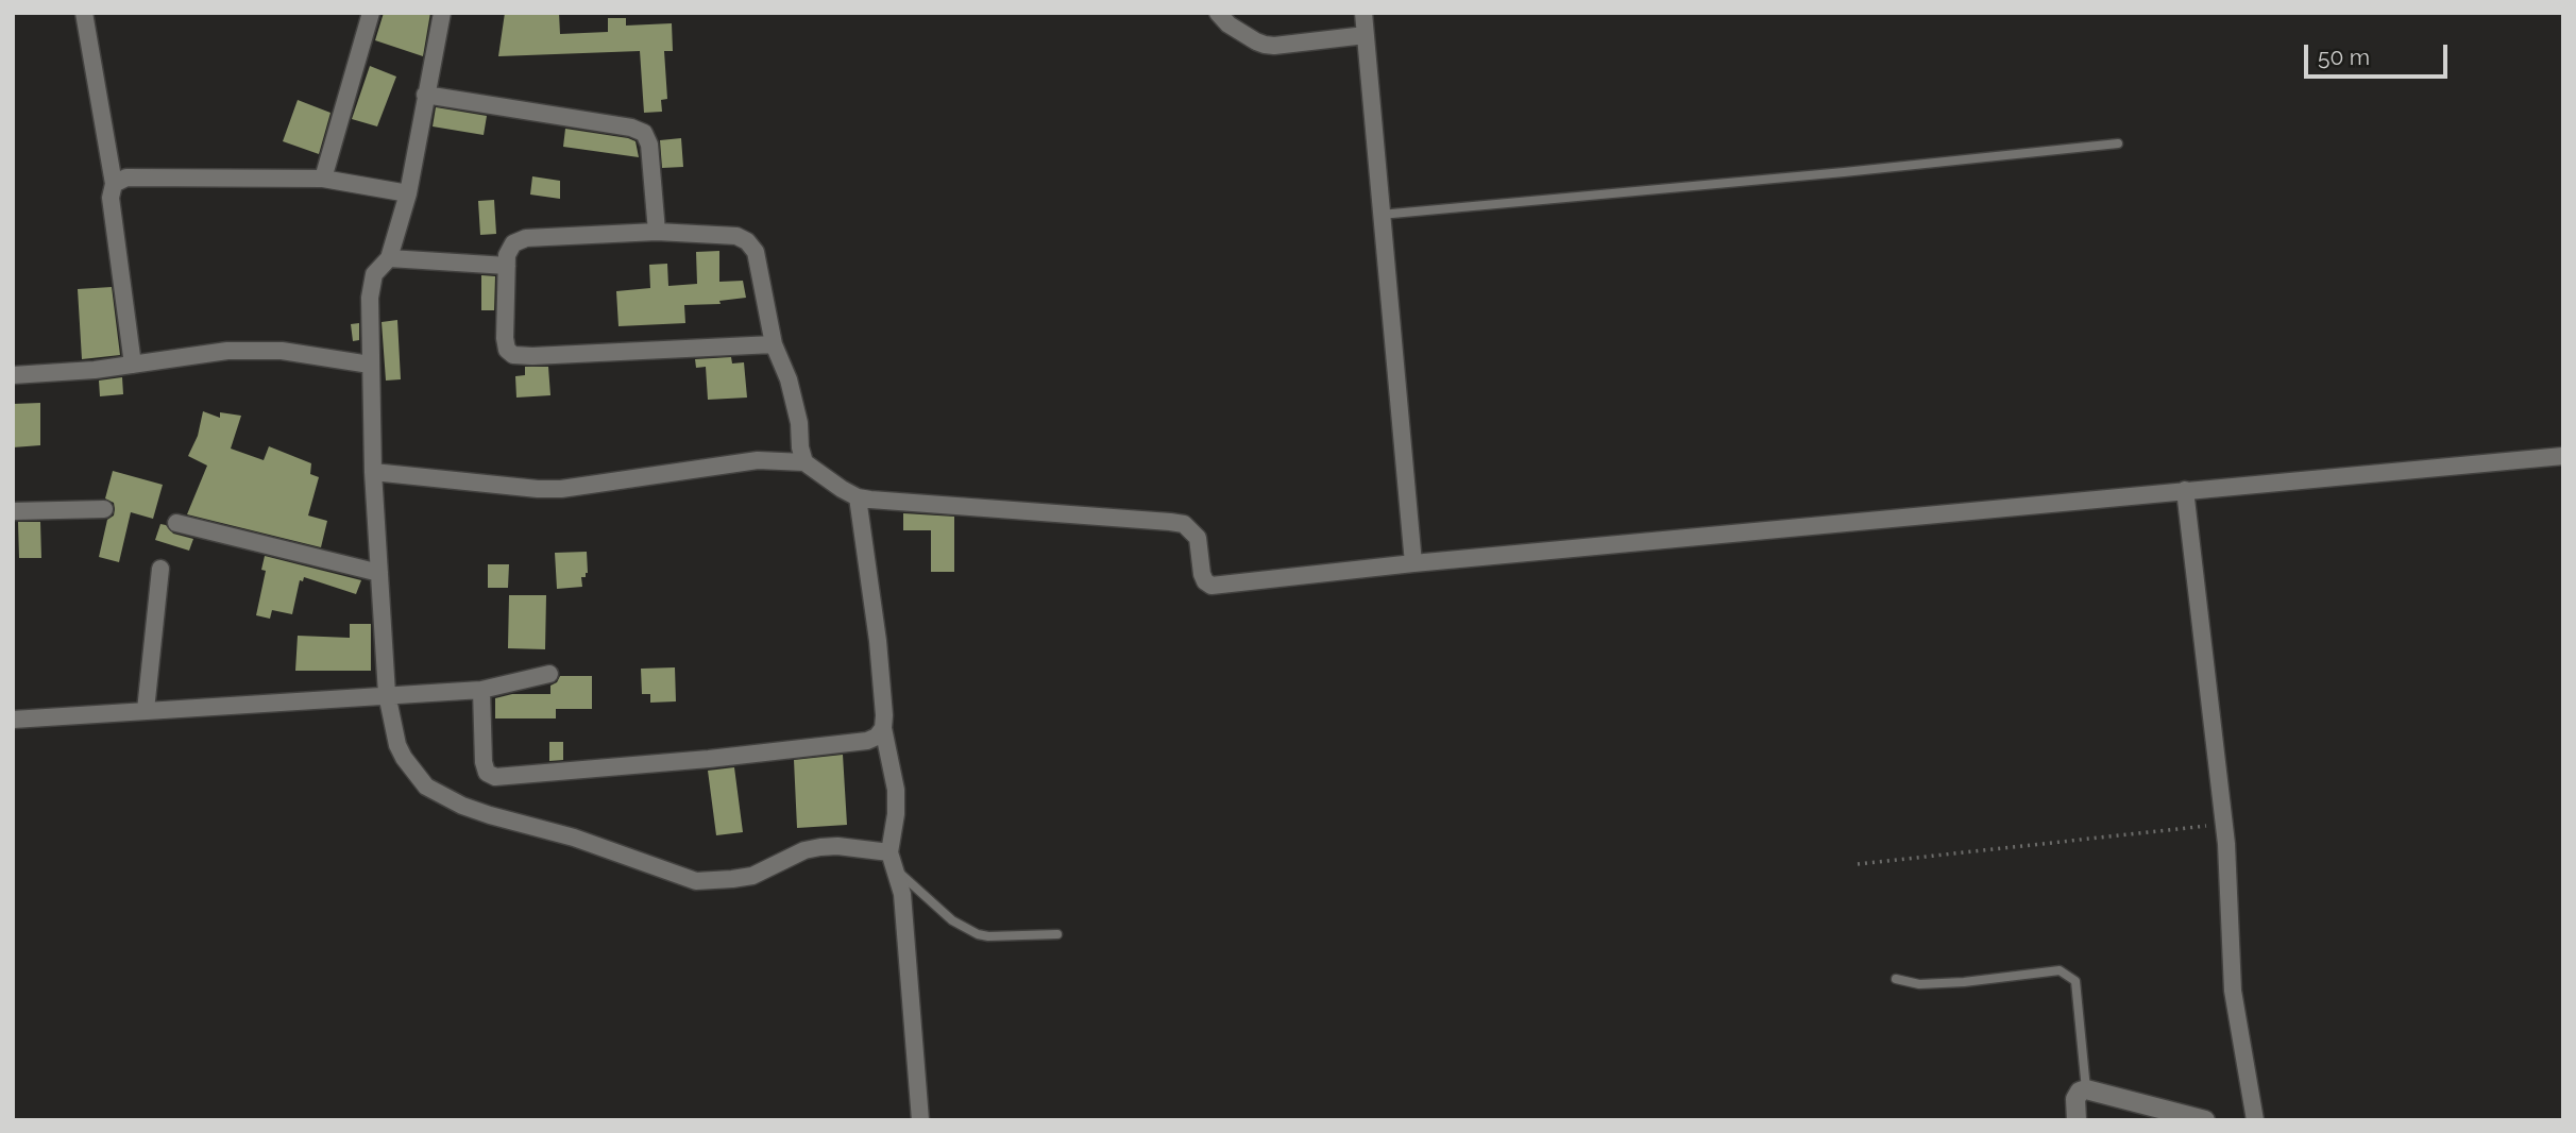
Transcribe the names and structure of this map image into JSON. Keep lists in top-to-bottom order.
{
  "scale_bar": "50 m"
}
